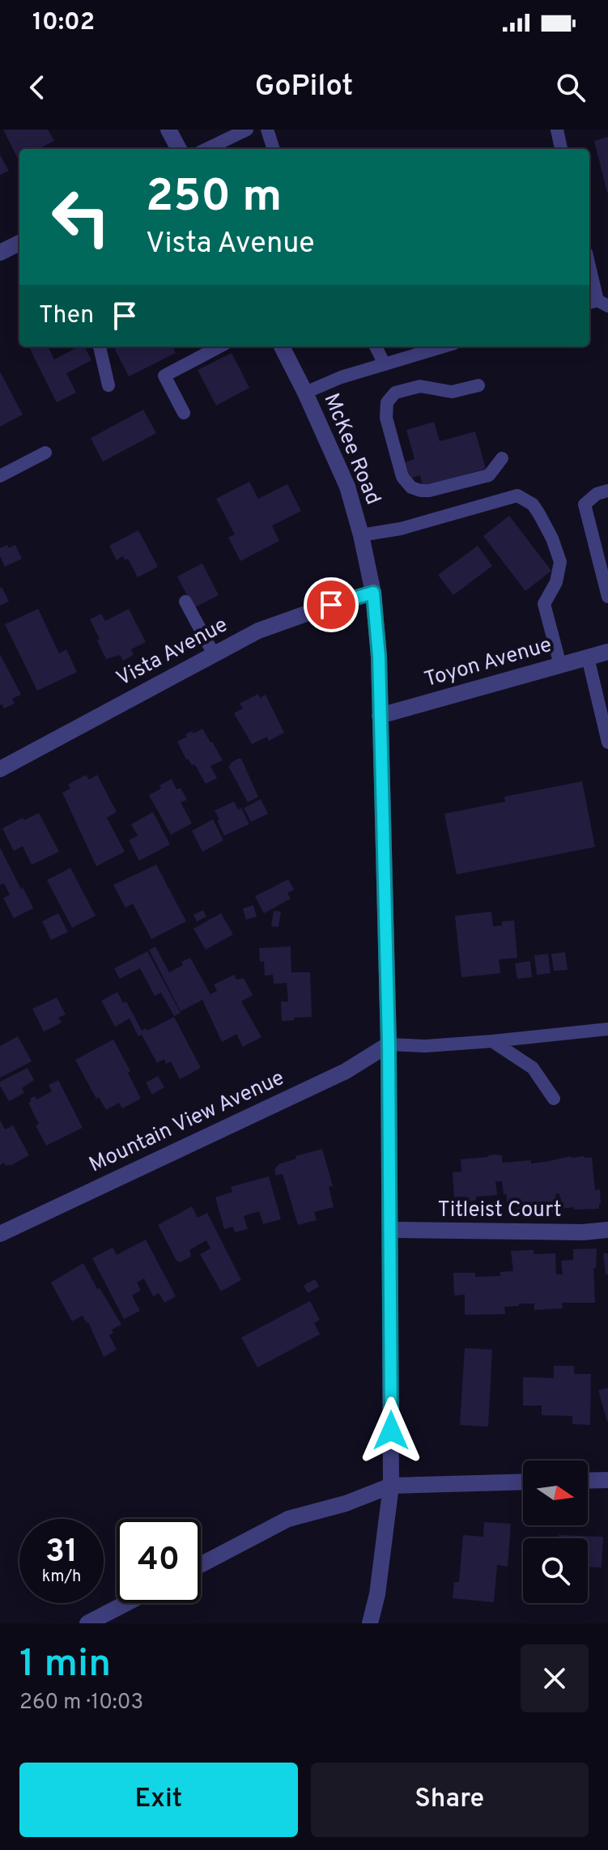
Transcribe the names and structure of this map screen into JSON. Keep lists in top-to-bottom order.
{
  "streets": {
    "street": [
      "McKee Road",
      "Vista Avenue",
      "Toyon Avenue",
      "Mountain View Avenue",
      "Titleist Court"
    ]
  },
  "crossings": [
    ["McKee Road", "Vista Avenue"],
    ["McKee Road", "Toyon Avenue"],
    ["McKee Road", "Mountain View Avenue"],
    ["McKee Road", "Titleist Court"]
  ],
  "north": "right",
  "page": {
    "status": "10:02",
    "header": "GoPilot",
    "turn": ["250 m", "Vista Avenue"],
    "then": "Then",
    "speed": "31 km/h",
    "limit": "40",
    "heading": ["1 min", "260 m · 10:03"],
    "buttons": ["Exit", "Share"]
  }
}
